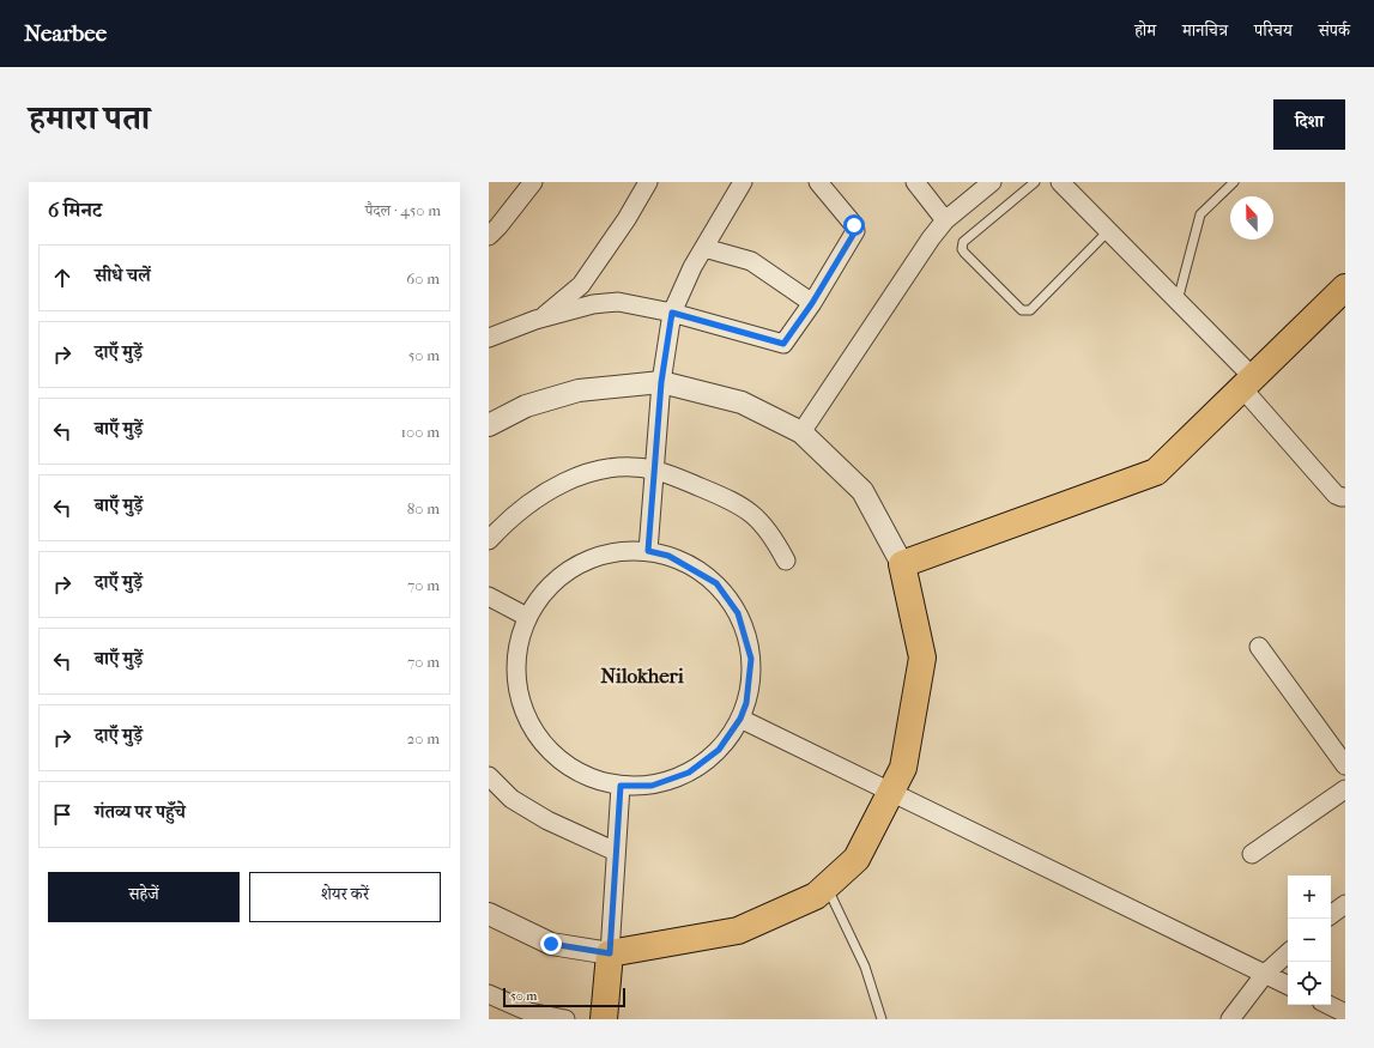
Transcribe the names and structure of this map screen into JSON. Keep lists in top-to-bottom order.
{
  "districts": ["Nilokheri"],
  "scale_bar": "50 m",
  "north": "top",
  "page": {
    "header": "Nearbee",
    "nav": [
      "होम",
      "मानचित्र",
      "परिचय",
      "संपर्क"
    ],
    "title": "हमारा पता",
    "buttons": [
      "दिशा",
      ["सहेजें", "शेयर करें"]
    ],
    "heading": ["6 मिनट", "पैदल · 450 m"],
    "list": [
      ["सीधे चलें", "60 m"],
      ["दाएँ मुड़ें", "50 m"],
      ["बाएँ मुड़ें", "100 m"],
      ["बाएँ मुड़ें", "80 m"],
      ["दाएँ मुड़ें", "70 m"],
      ["बाएँ मुड़ें", "70 m"],
      ["दाएँ मुड़ें", "20 m"],
      "गंतव्य पर पहुँचे"
    ],
    "map_buttons": ["+", "−"],
    "scale": "50 m"
  }
}
